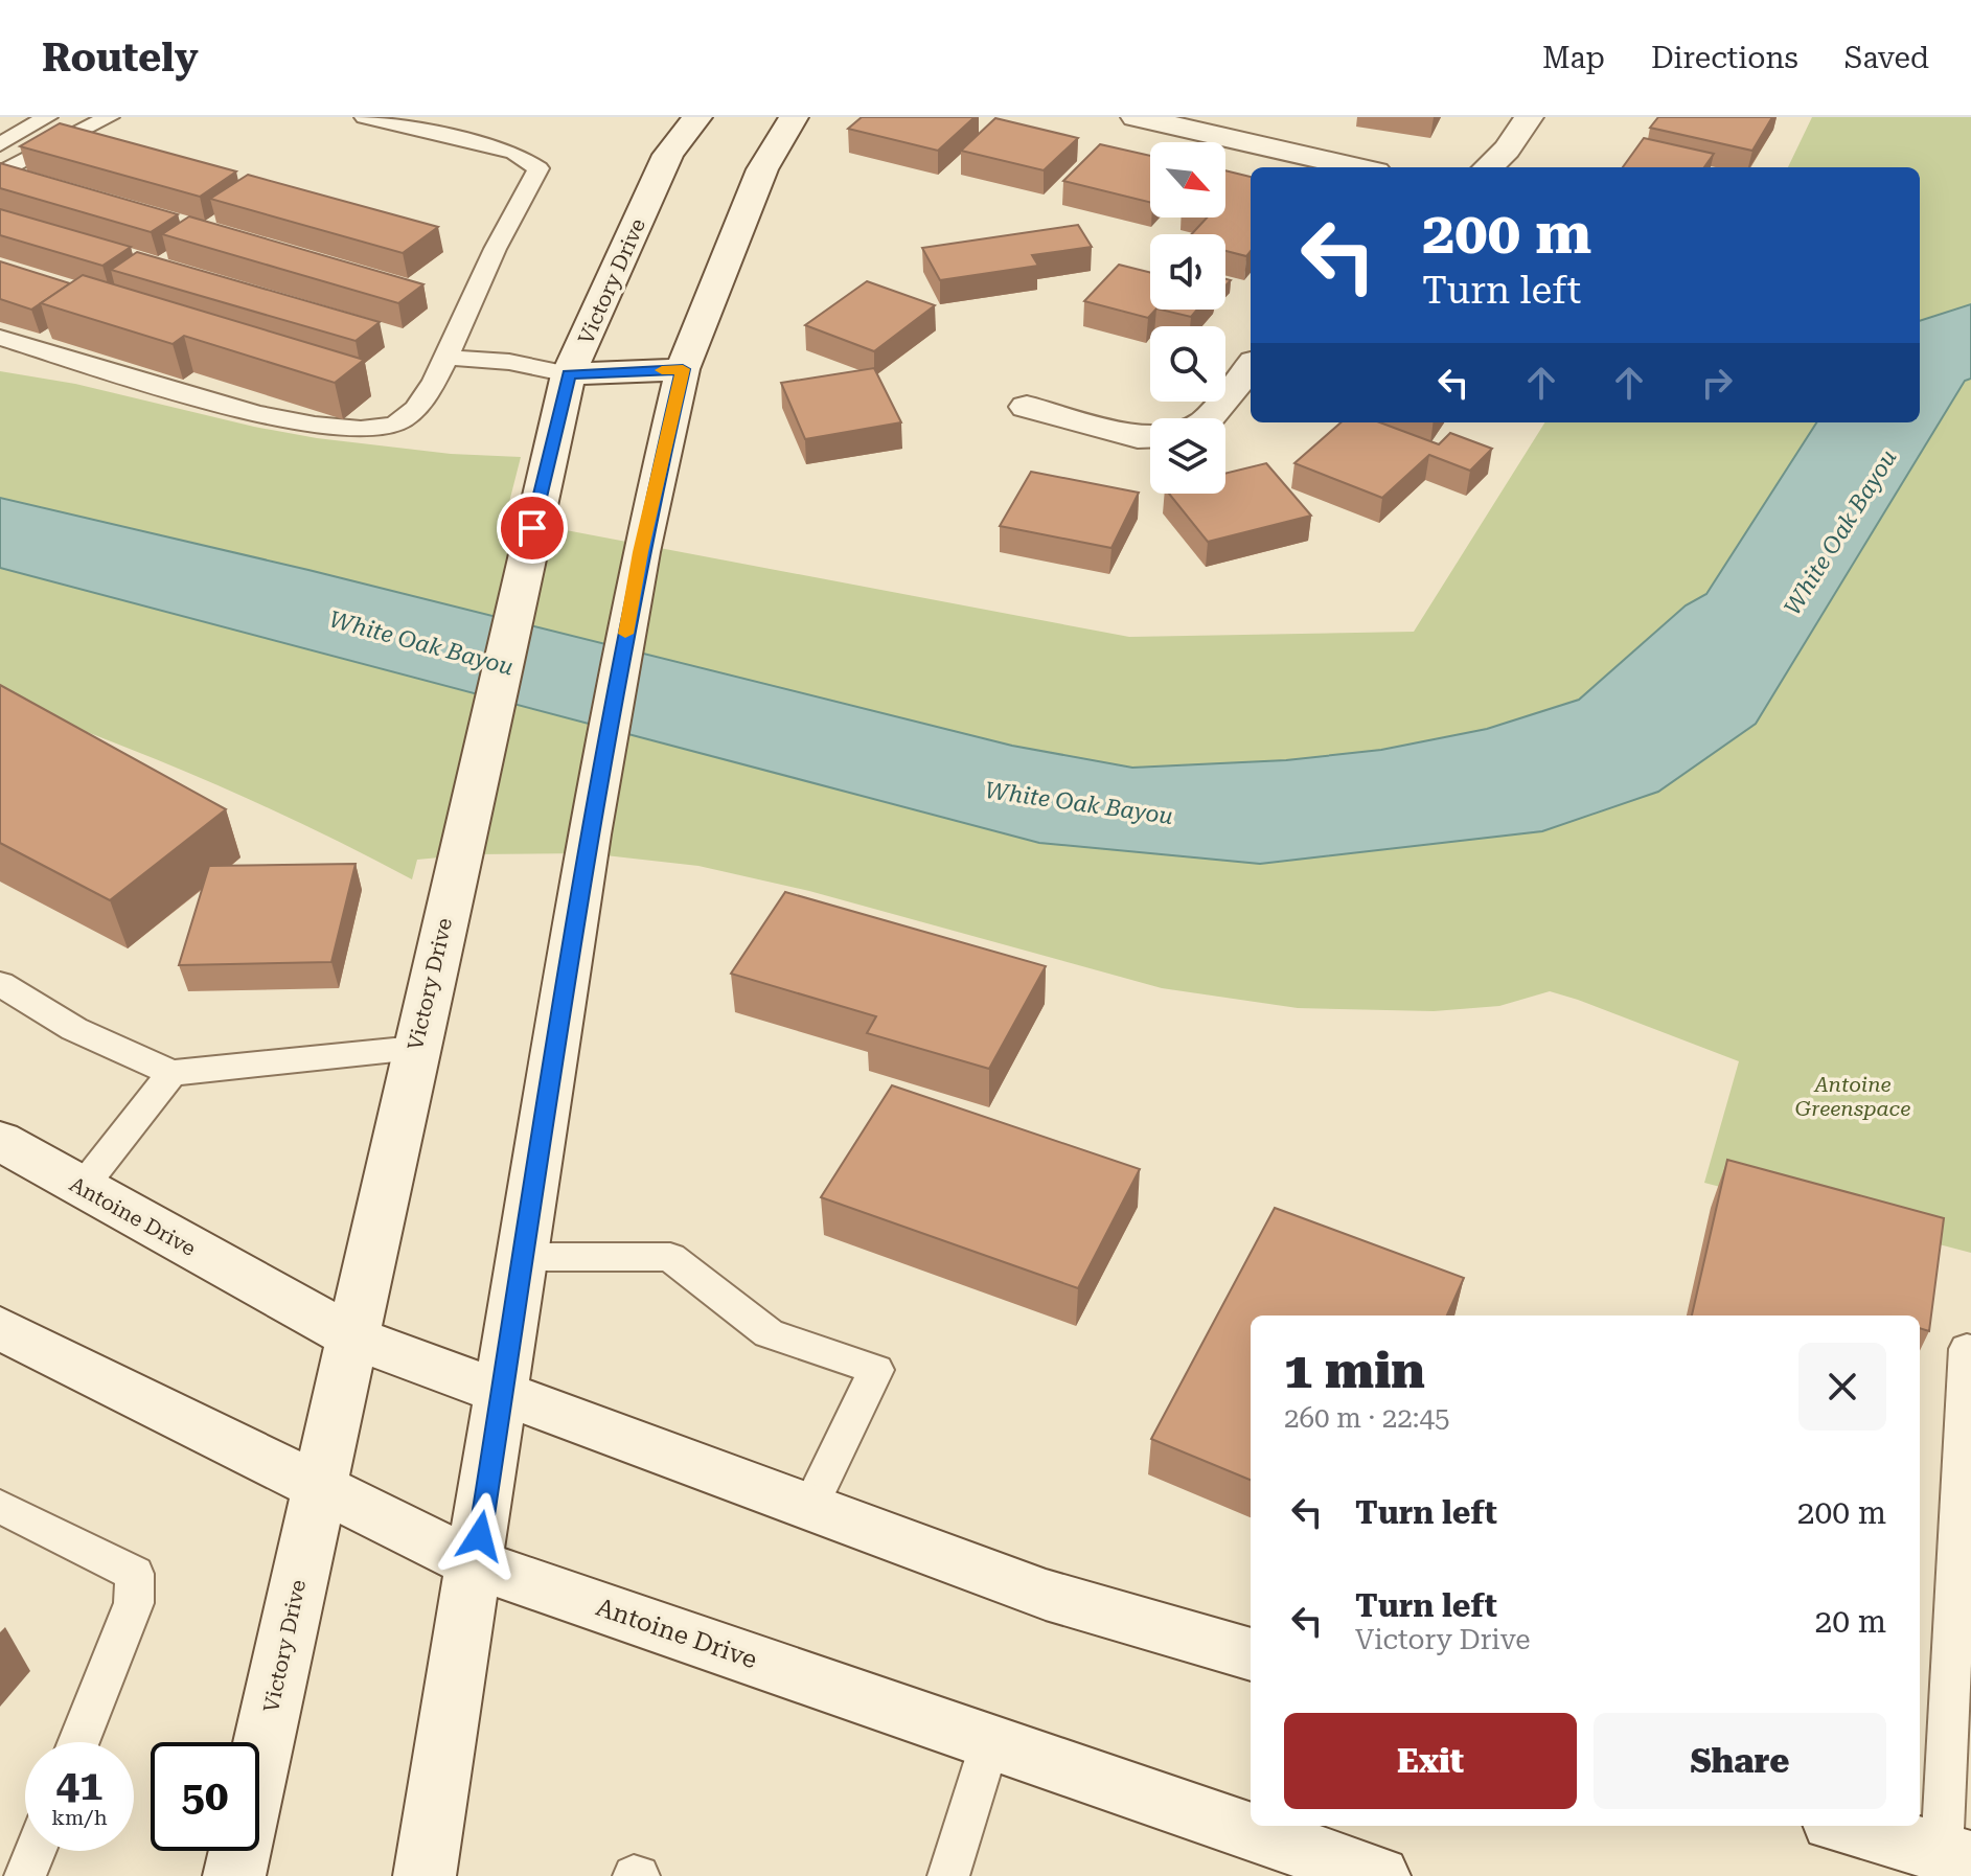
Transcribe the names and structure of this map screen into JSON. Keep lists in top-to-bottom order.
{
  "streets": {
    "main road": ["Victory Drive", "Antoine Drive"]
  },
  "crossings": [
    ["Victory Drive", "Antoine Drive"]
  ],
  "water": ["White Oak Bayou"],
  "parks": ["Antoine Greenspace"],
  "north": "bottom right",
  "page": {
    "header": "Routely",
    "nav": ["Map", "Directions", "Saved"],
    "turn": ["200 m", "Turn left"],
    "heading": ["1 min", "260 m · 22:45"],
    "list": [
      {
        "name": "Turn left",
        "value": "200 m"
      },
      {
        "name": "Turn left",
        "note": "Victory Drive",
        "value": "20 m"
      }
    ],
    "buttons": ["Exit", "Share"],
    "speed": "41 km/h",
    "limit": "50"
  }
}
